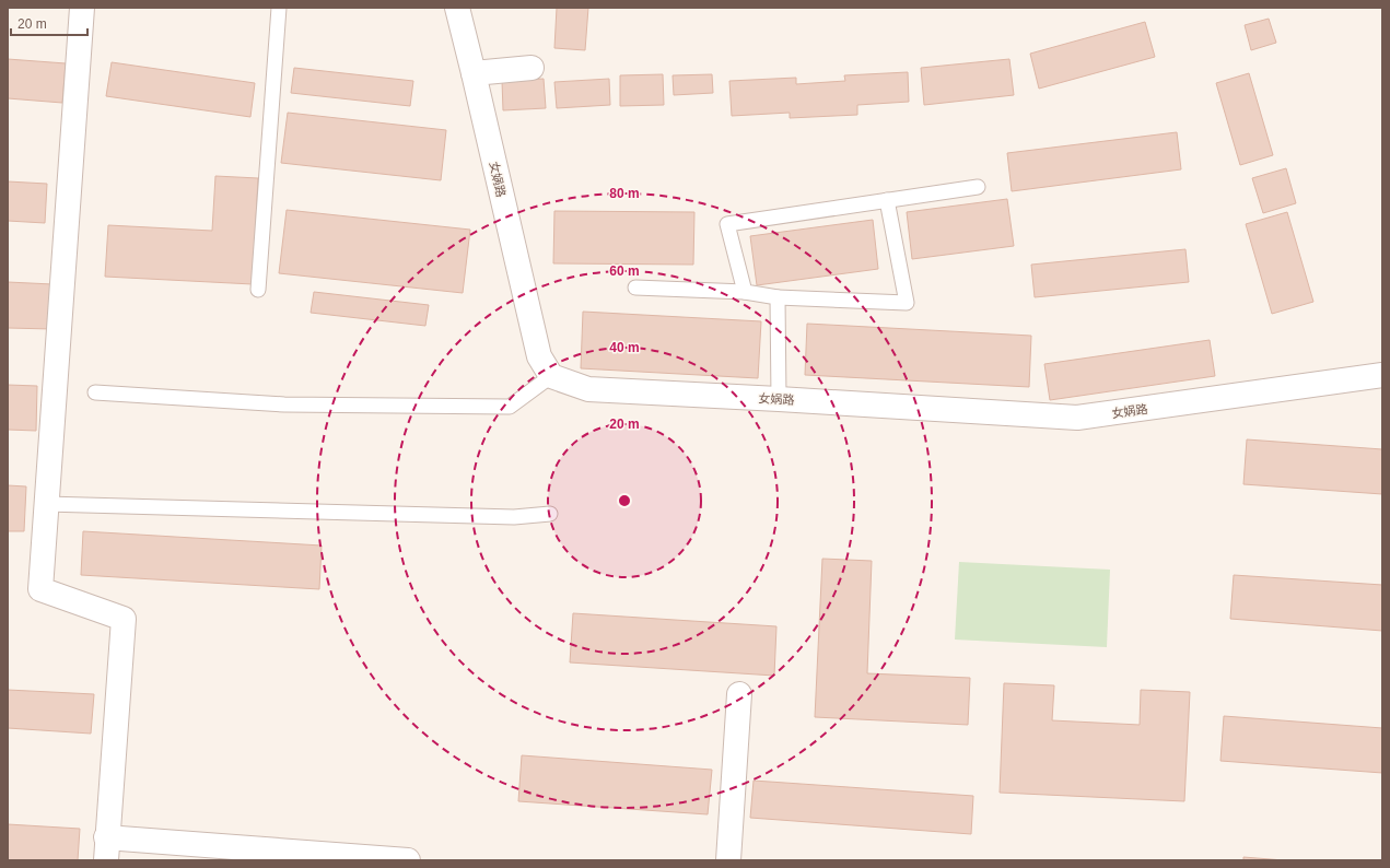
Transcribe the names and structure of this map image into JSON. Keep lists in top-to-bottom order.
{
  "streets": {
    "street": ["女娲路"]
  },
  "scale_bar": "20 m",
  "rings": [
    "80 m",
    "60 m",
    "40 m",
    "20 m"
  ]
}
